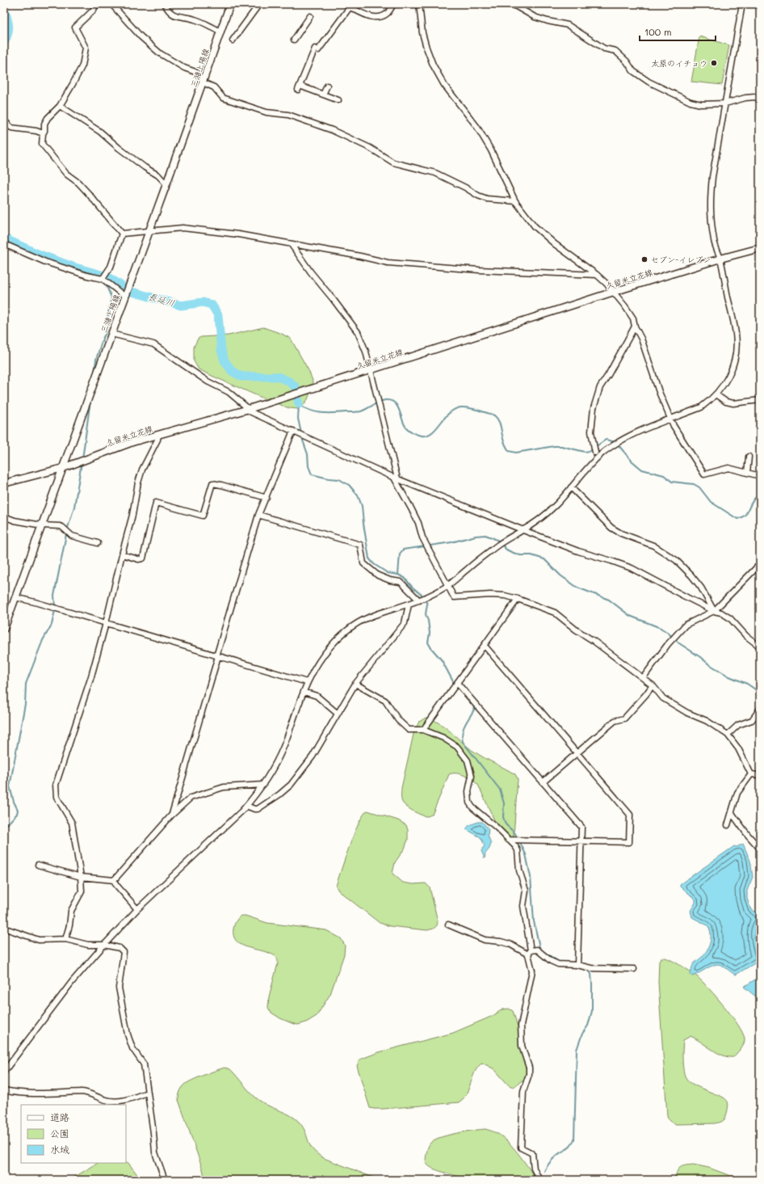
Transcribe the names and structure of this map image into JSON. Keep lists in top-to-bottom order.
{
  "streets": {
    "main road": ["三潴上陽線", "久留米立花線"]
  },
  "crossings": [
    ["三潴上陽線", "久留米立花線"]
  ],
  "water": ["長延川"],
  "places": ["太原のイチョウ", "セブン-イレブン"],
  "legend": ["道路", "公園", "水域"],
  "scale_bar": "100 m"
}
